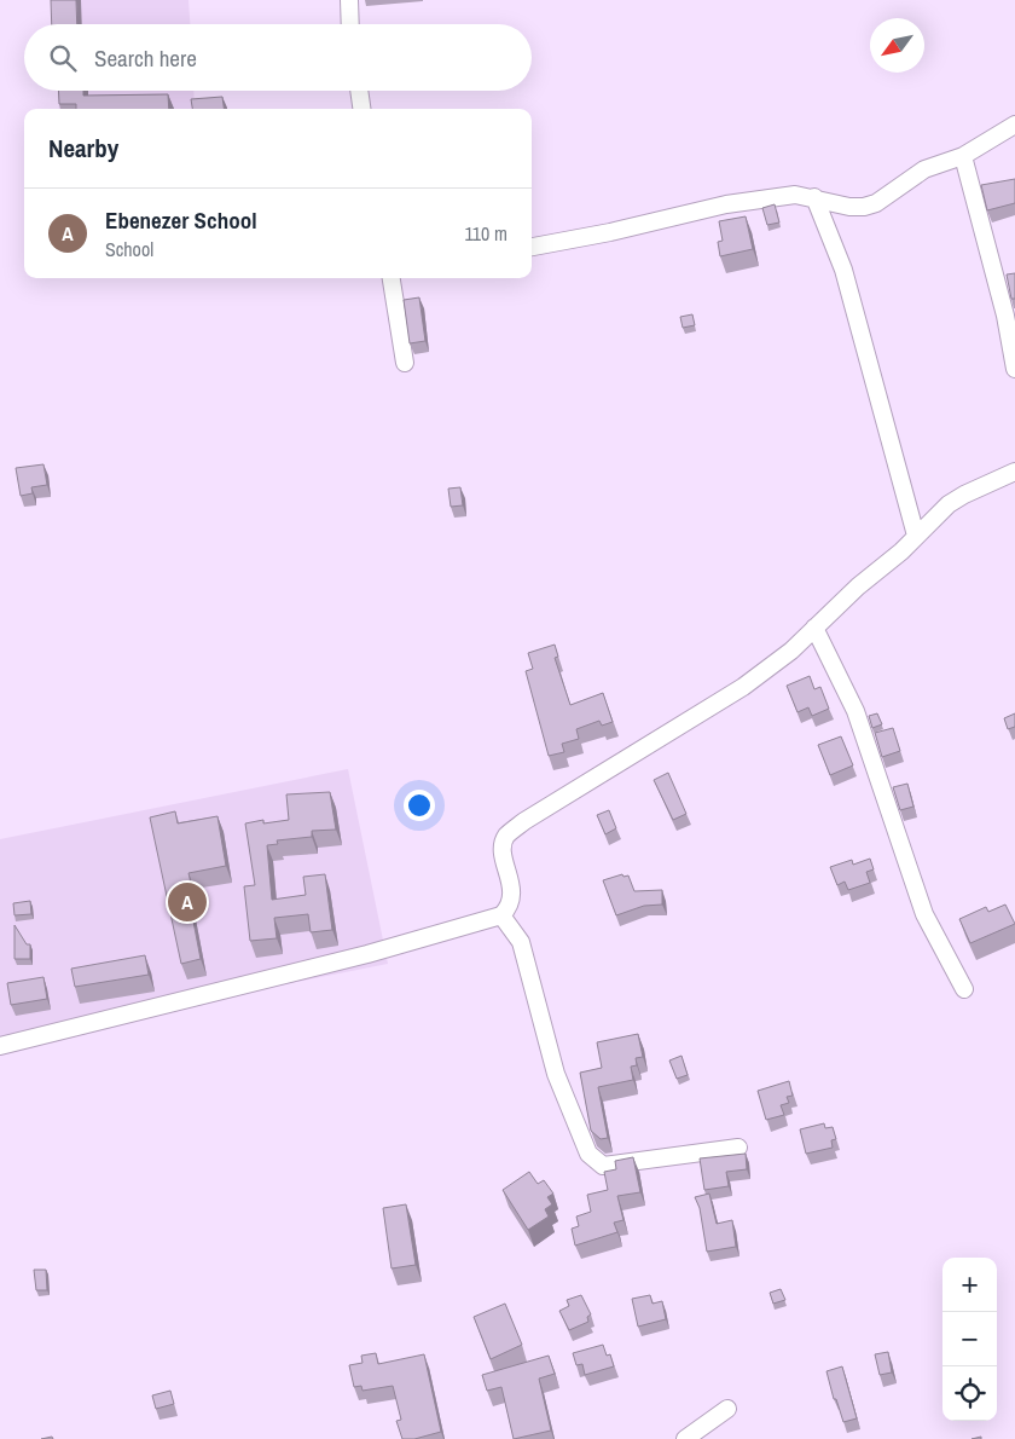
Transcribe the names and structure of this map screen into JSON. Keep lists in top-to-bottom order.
{
  "north": "bottom left",
  "page": {
    "search": "Search here",
    "heading": "Nearby",
    "list": [
      {
        "mark": "A",
        "name": "Ebenezer School",
        "note": "School",
        "value": "110 m"
      }
    ],
    "pins": "A",
    "map_buttons": ["+", "−"]
  }
}
